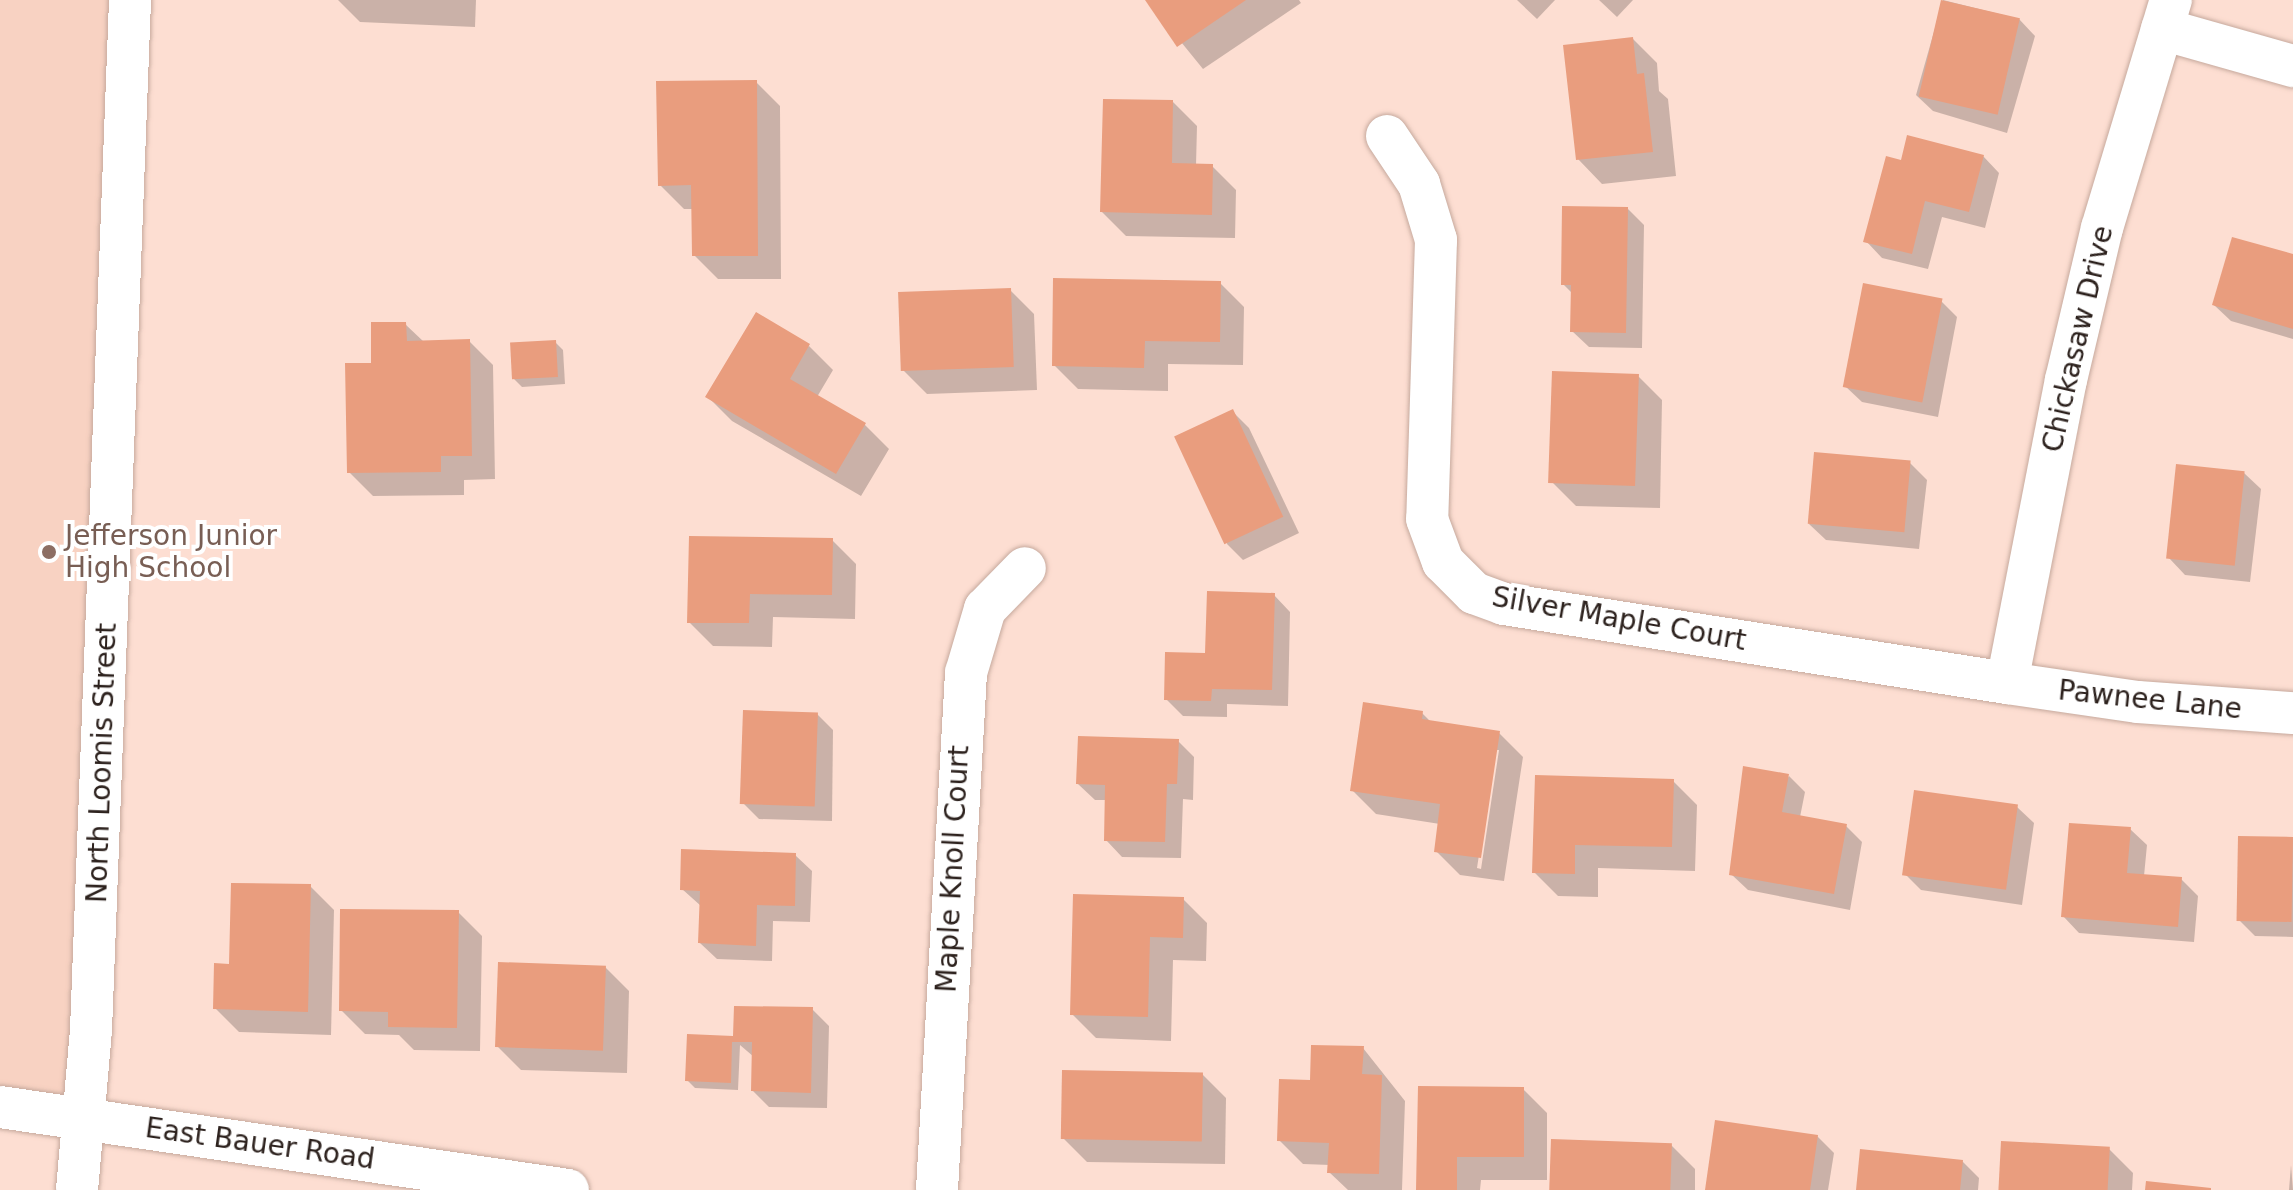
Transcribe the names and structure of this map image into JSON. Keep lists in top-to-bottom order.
{
  "streets": {
    "street": [
      "Chickasaw Drive",
      "Silver Maple Court",
      "Pawnee Lane",
      "North Loomis Street",
      "Maple Knoll Court",
      "East Bauer Road"
    ]
  },
  "crossings": [
    ["Chickasaw Drive", "Silver Maple Court"],
    ["Chickasaw Drive", "Pawnee Lane"],
    ["Silver Maple Court", "Pawnee Lane"],
    ["North Loomis Street", "East Bauer Road"]
  ],
  "places": ["Jefferson Junior High School"]
}
